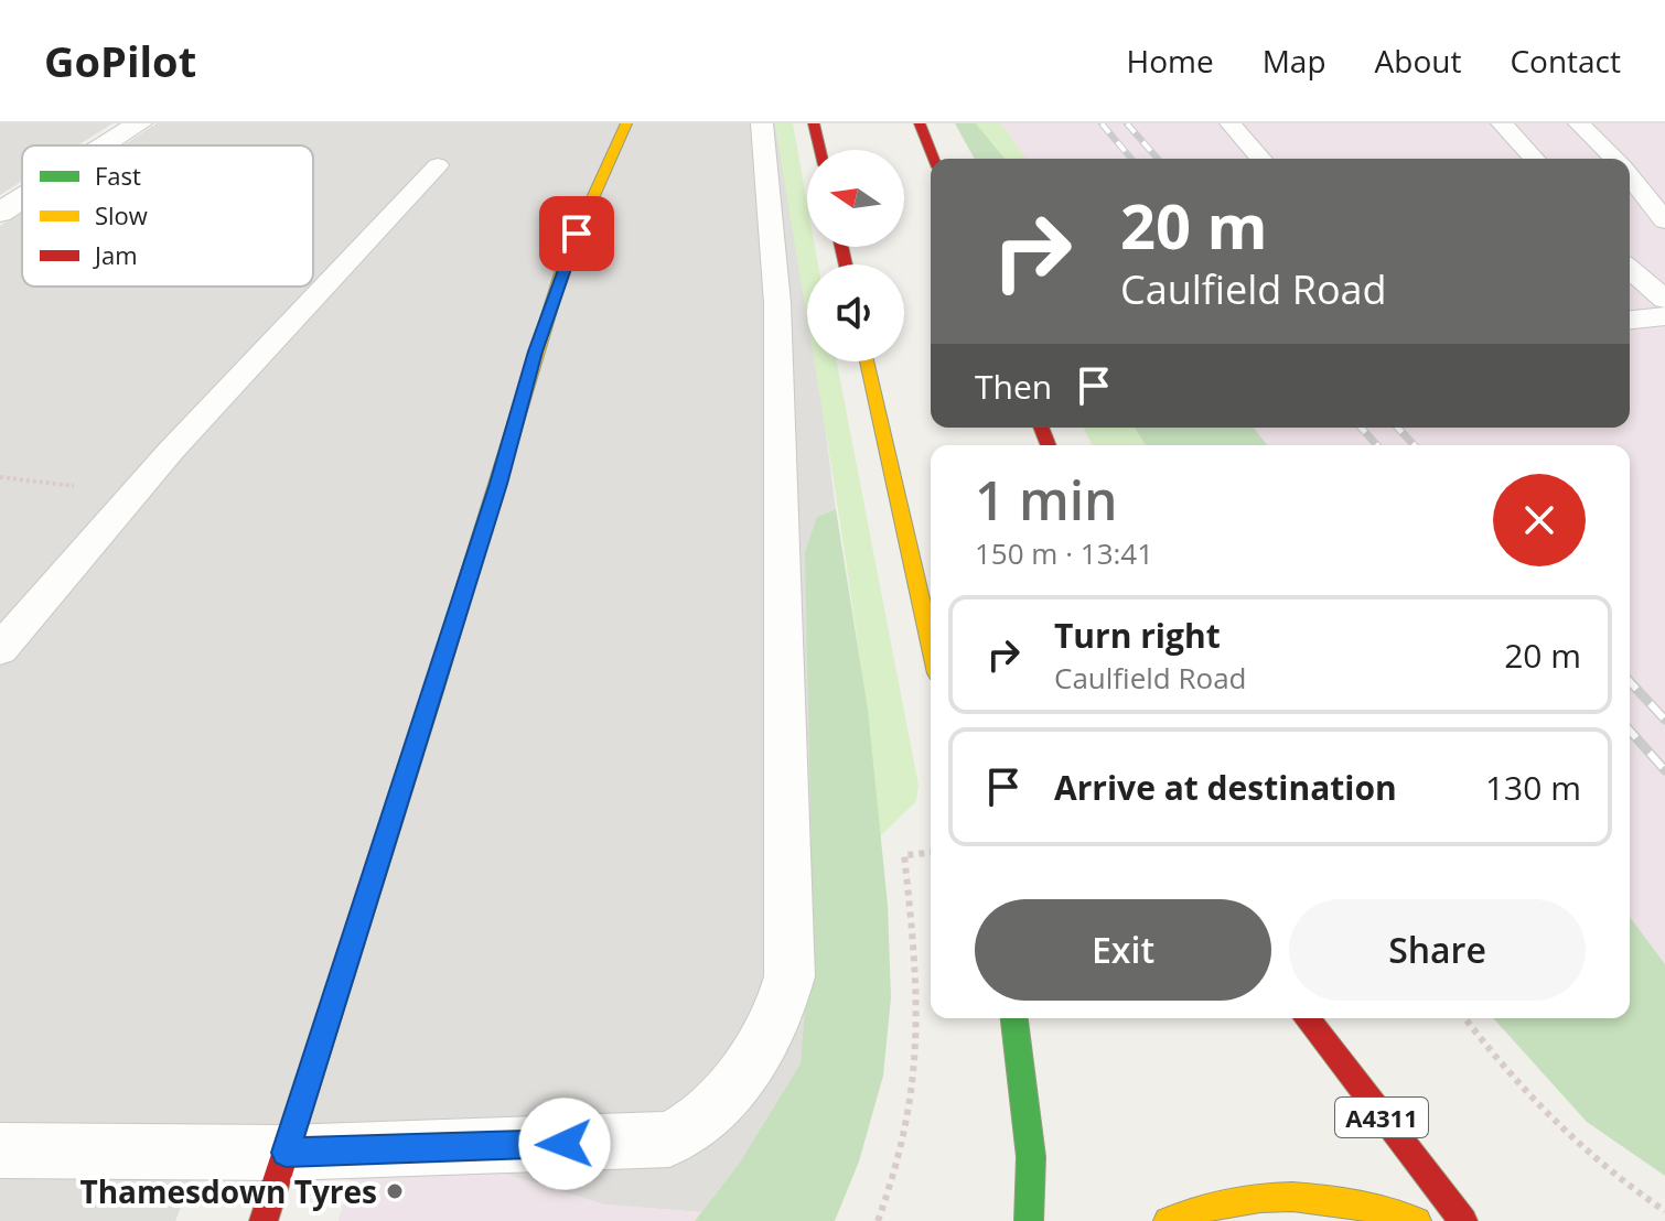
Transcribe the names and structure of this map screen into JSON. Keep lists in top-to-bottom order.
{
  "streets": {
    "street": ["A4311"]
  },
  "places": ["Thamesdown Tyres"],
  "legend": ["Fast", "Slow", "Jam"],
  "north": "left",
  "page": {
    "header": "GoPilot",
    "nav": [
      "Home",
      "Map",
      "About",
      "Contact"
    ],
    "turn": ["20 m", "Caulfield Road"],
    "then": "Then",
    "heading": ["1 min", "150 m · 13:41"],
    "list": [
      {
        "name": "Turn right",
        "note": "Caulfield Road",
        "value": "20 m"
      },
      {
        "name": "Arrive at destination",
        "value": "130 m"
      }
    ],
    "buttons": ["Exit", "Share"]
  }
}
